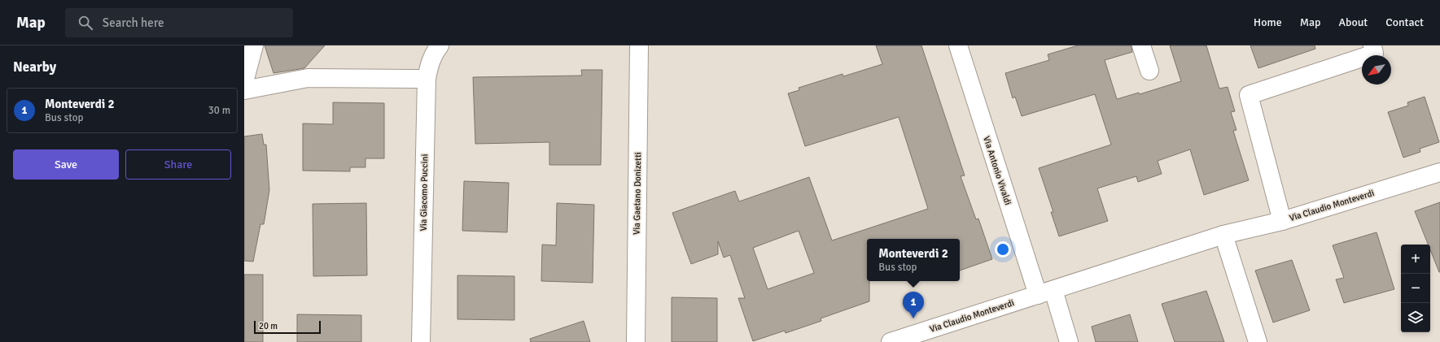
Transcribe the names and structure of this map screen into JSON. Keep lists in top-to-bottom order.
{
  "streets": {
    "street": [
      "Via Antonio Vivaldi",
      "Via Giacomo Puccini",
      "Via Gaetano Donizetti",
      "Via Claudio Monteverdi"
    ]
  },
  "crossings": [
    ["Via Antonio Vivaldi", "Via Claudio Monteverdi"]
  ],
  "scale_bar": "20 m",
  "north": "bottom left",
  "page": {
    "header": "Map",
    "search": "Search here",
    "nav": [
      "Home",
      "Map",
      "About",
      "Contact"
    ],
    "heading": "Nearby",
    "list": [
      {
        "mark": "1",
        "name": "Monteverdi 2",
        "note": "Bus stop",
        "value": "30 m"
      }
    ],
    "buttons": ["Save", "Share"],
    "popup": ["Monteverdi 2", "Bus stop"],
    "map_buttons": ["+", "−"],
    "pins": "1",
    "scale": "20 m"
  }
}
